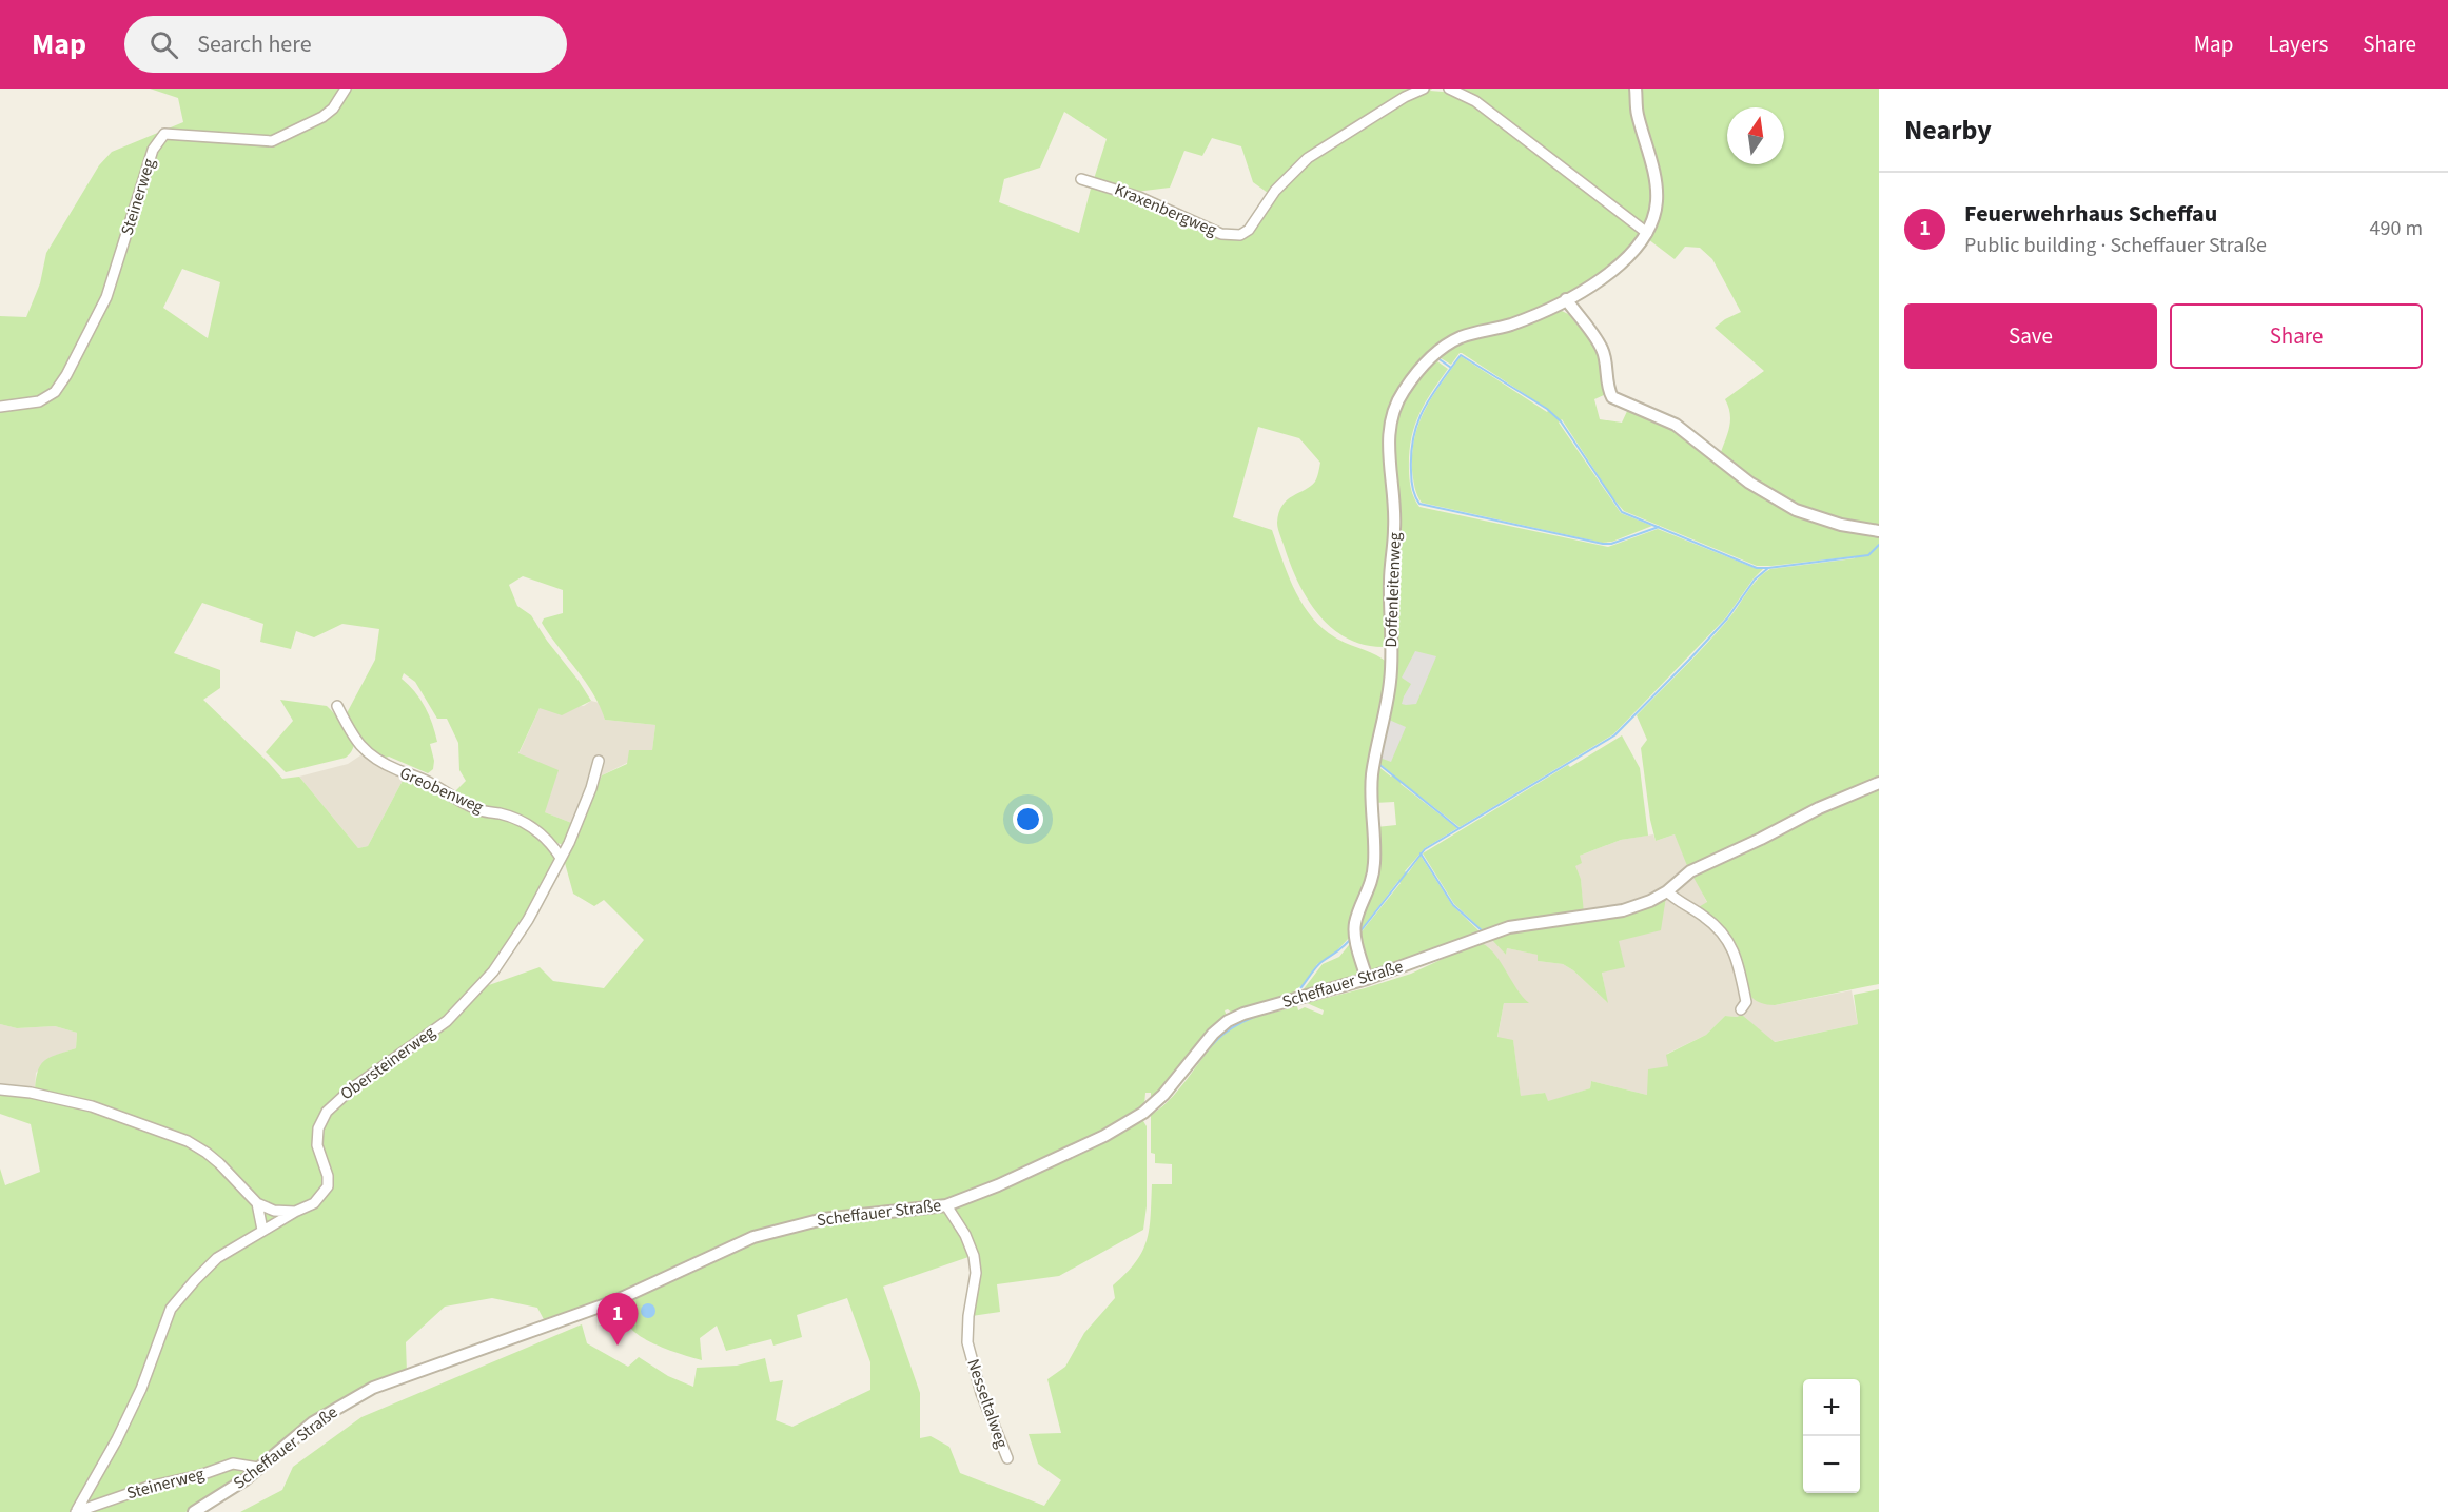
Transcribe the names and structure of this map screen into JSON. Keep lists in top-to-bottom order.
{
  "streets": {
    "street": [
      "Steinerweg",
      "Kraxenbergweg",
      "Doffenleitenweg",
      "Greobenweg",
      "Scheffauer Straße",
      "Obersteinerweg",
      "Nesseltalweg"
    ]
  },
  "crossings": [
    ["Steinerweg", "Scheffauer Straße"],
    ["Steinerweg", "Obersteinerweg"],
    ["Doffenleitenweg", "Scheffauer Straße"],
    ["Greobenweg", "Obersteinerweg"],
    ["Scheffauer Straße", "Nesseltalweg"]
  ],
  "north": "top",
  "page": {
    "header": "Map",
    "search": "Search here",
    "nav": ["Map", "Layers", "Share"],
    "heading": "Nearby",
    "list": [
      {
        "mark": "1",
        "name": "Feuerwehrhaus Scheffau",
        "note": "Public building · Scheffauer Straße",
        "value": "490 m"
      }
    ],
    "buttons": ["Save", "Share"],
    "pins": "1",
    "map_buttons": ["+", "−"]
  }
}
